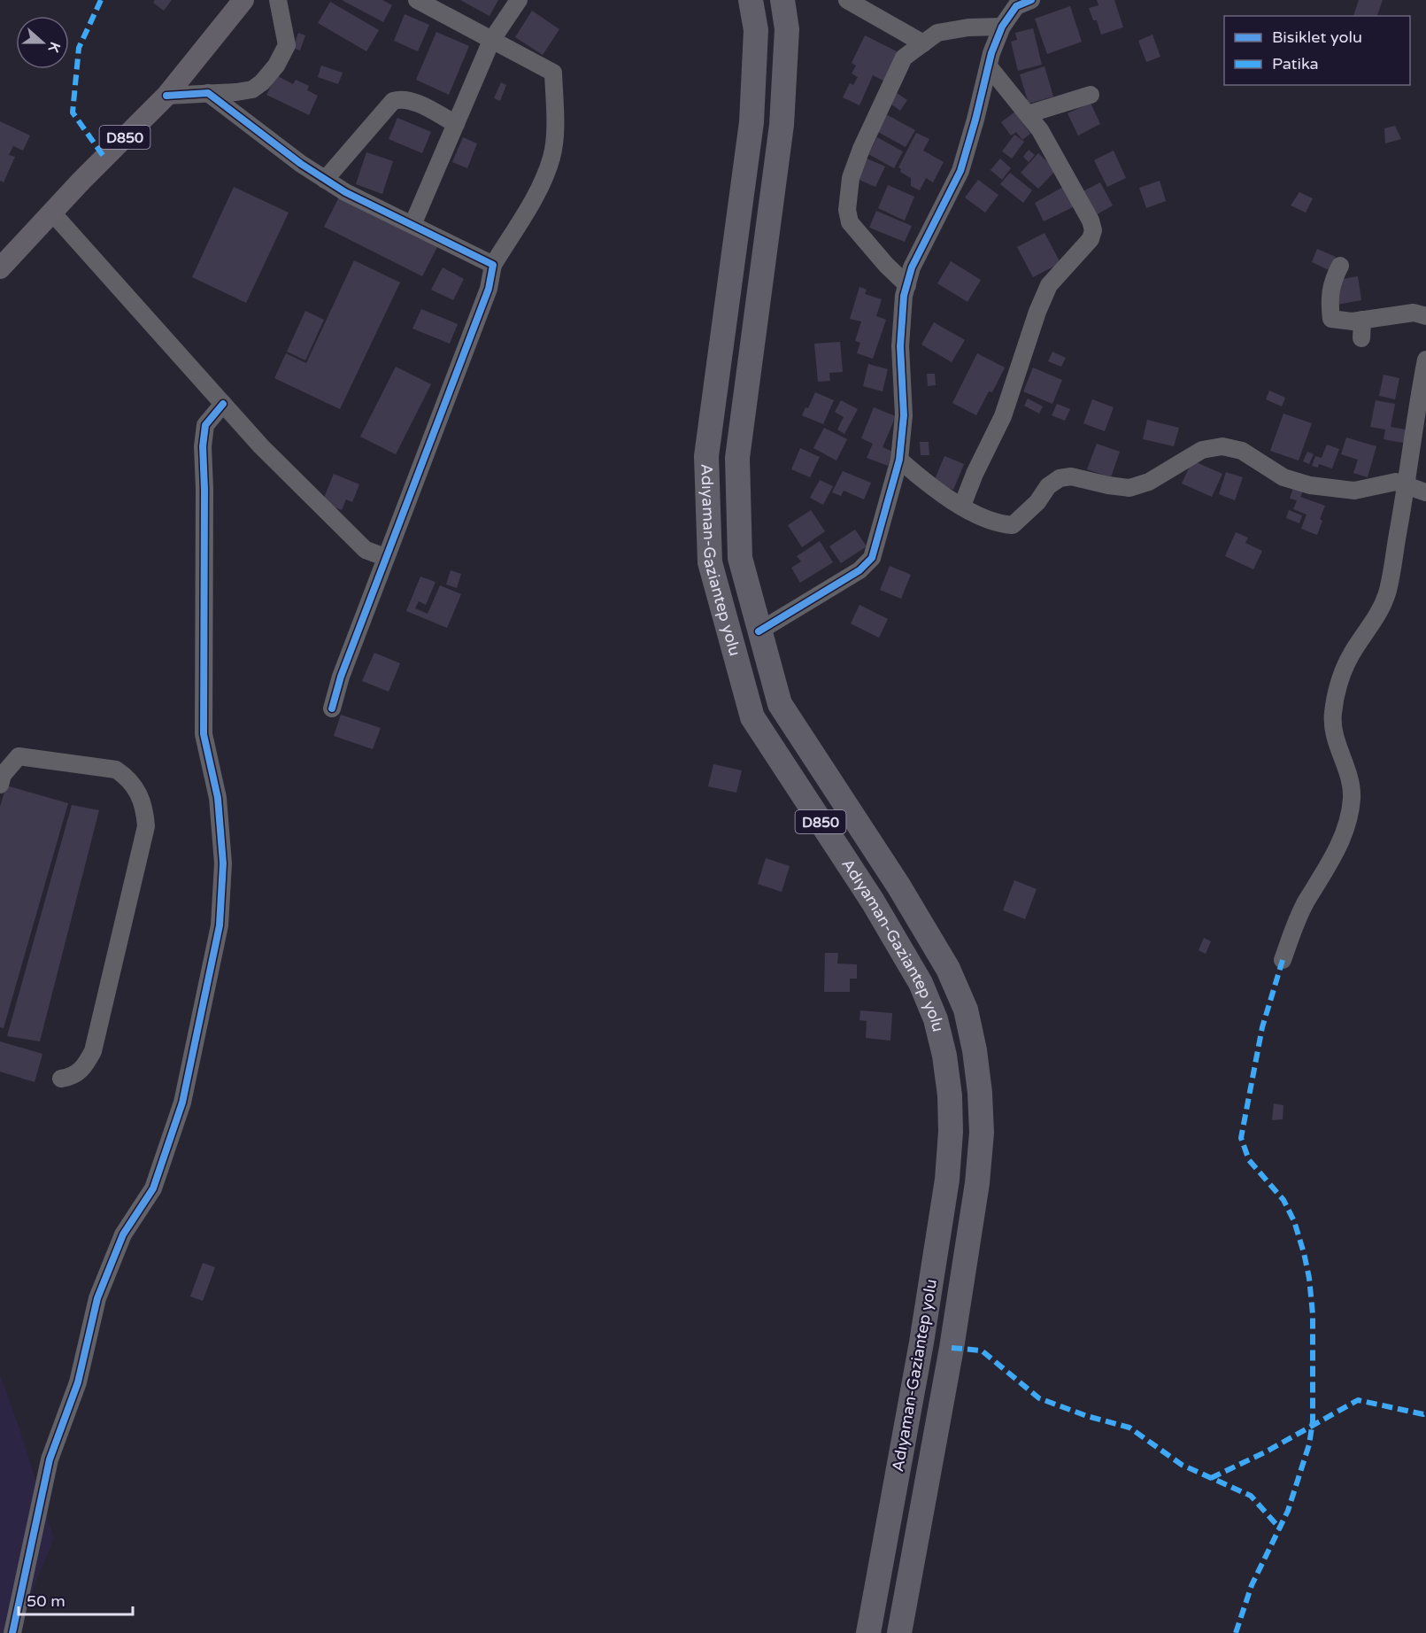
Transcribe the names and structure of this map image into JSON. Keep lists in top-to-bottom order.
{
  "streets": {
    "highway": ["D850", "Adıyaman-Gaziantep yolu"]
  },
  "legend": ["Bisiklet yolu", "Patika"],
  "scale_bar": "50 m",
  "north": "right"
}
